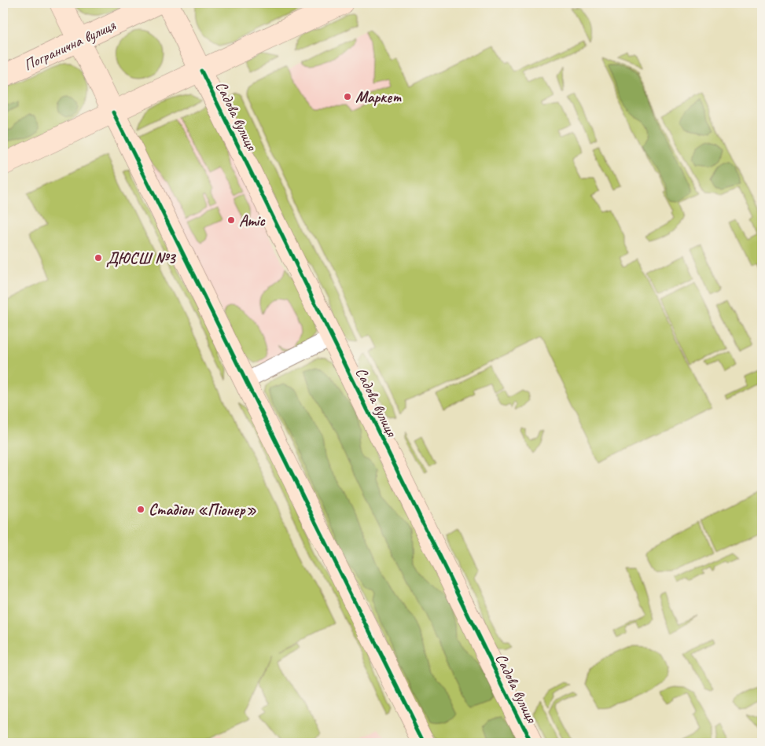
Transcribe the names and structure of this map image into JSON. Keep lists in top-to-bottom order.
{
  "streets": {
    "street": ["Погранична вулиця", "Садова вулиця"]
  },
  "places": [
    "Маркет",
    "Amic",
    "ДЮСШ №3",
    "Стадіон «Піонер»"
  ]
}
